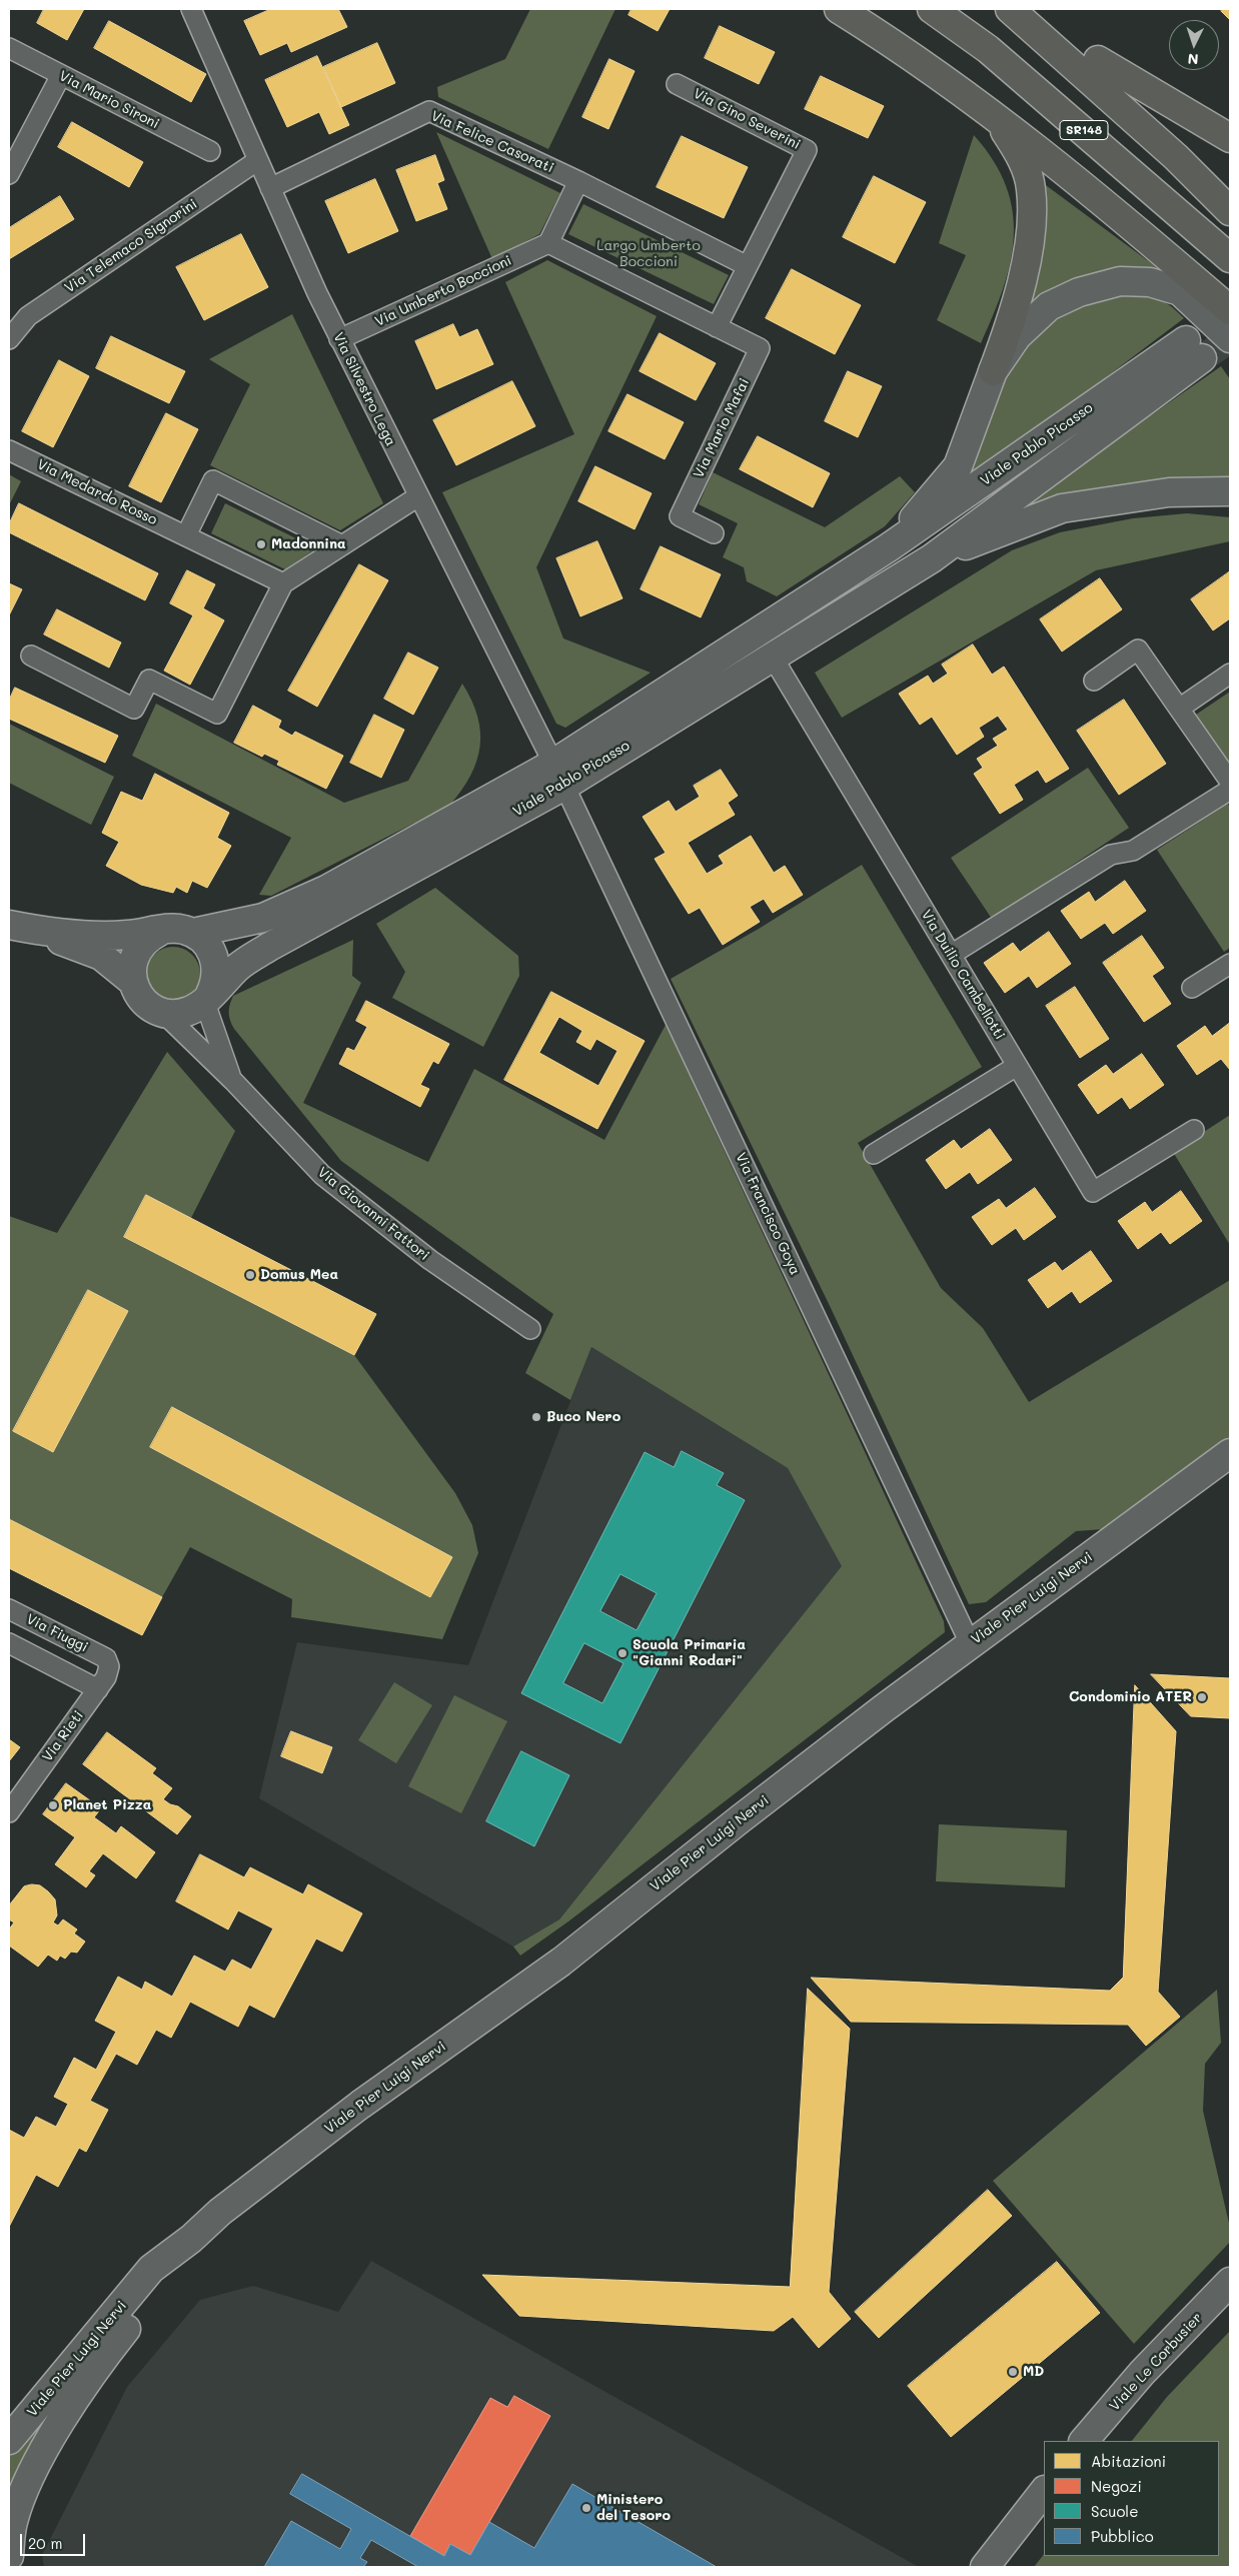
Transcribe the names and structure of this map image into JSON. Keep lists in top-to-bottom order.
{
  "streets": {
    "main road": ["SR148"],
    "street": [
      "Via Mario Sironi",
      "Via Gino Severini",
      "Via Felice Casorati",
      "Via Telemaco Signorini",
      "Via Umberto Boccioni",
      "Via Silvestro Lega",
      "Via Mario Mafai",
      "Viale Pablo Picasso",
      "Via Medardo Rosso",
      "Via Duilio Cambellotti",
      "Via Giovanni Fattori",
      "Via Francisco Goya",
      "Viale Pier Luigi Nervi",
      "Via Fiuggi",
      "Via Rieti",
      "Viale Le Corbusier"
    ]
  },
  "crossings": [
    ["Via Felice Casorati", "Via Silvestro Lega"],
    ["Via Telemaco Signorini", "Via Silvestro Lega"],
    ["Via Umberto Boccioni", "Via Silvestro Lega"],
    ["Via Silvestro Lega", "Viale Pablo Picasso"],
    ["Via Silvestro Lega", "Via Francisco Goya"],
    ["Viale Pablo Picasso", "Via Duilio Cambellotti"],
    ["Viale Pablo Picasso", "Via Giovanni Fattori"],
    ["Viale Pablo Picasso", "Via Francisco Goya"],
    ["Via Francisco Goya", "Viale Pier Luigi Nervi"],
    ["Via Fiuggi", "Via Rieti"]
  ],
  "parks": ["Largo Umberto Boccioni"],
  "places": [
    "Madonnina",
    "Domus Mea",
    "Buco Nero",
    "Scuola Primaria \"Gianni Rodari\"",
    "Condominio ATER",
    "Planet Pizza",
    "MD",
    "Ministero del Tesoro"
  ],
  "legend": [
    "Abitazioni",
    "Negozi",
    "Scuole",
    "Pubblico"
  ],
  "scale_bar": "20 m",
  "north": "bottom"
}
